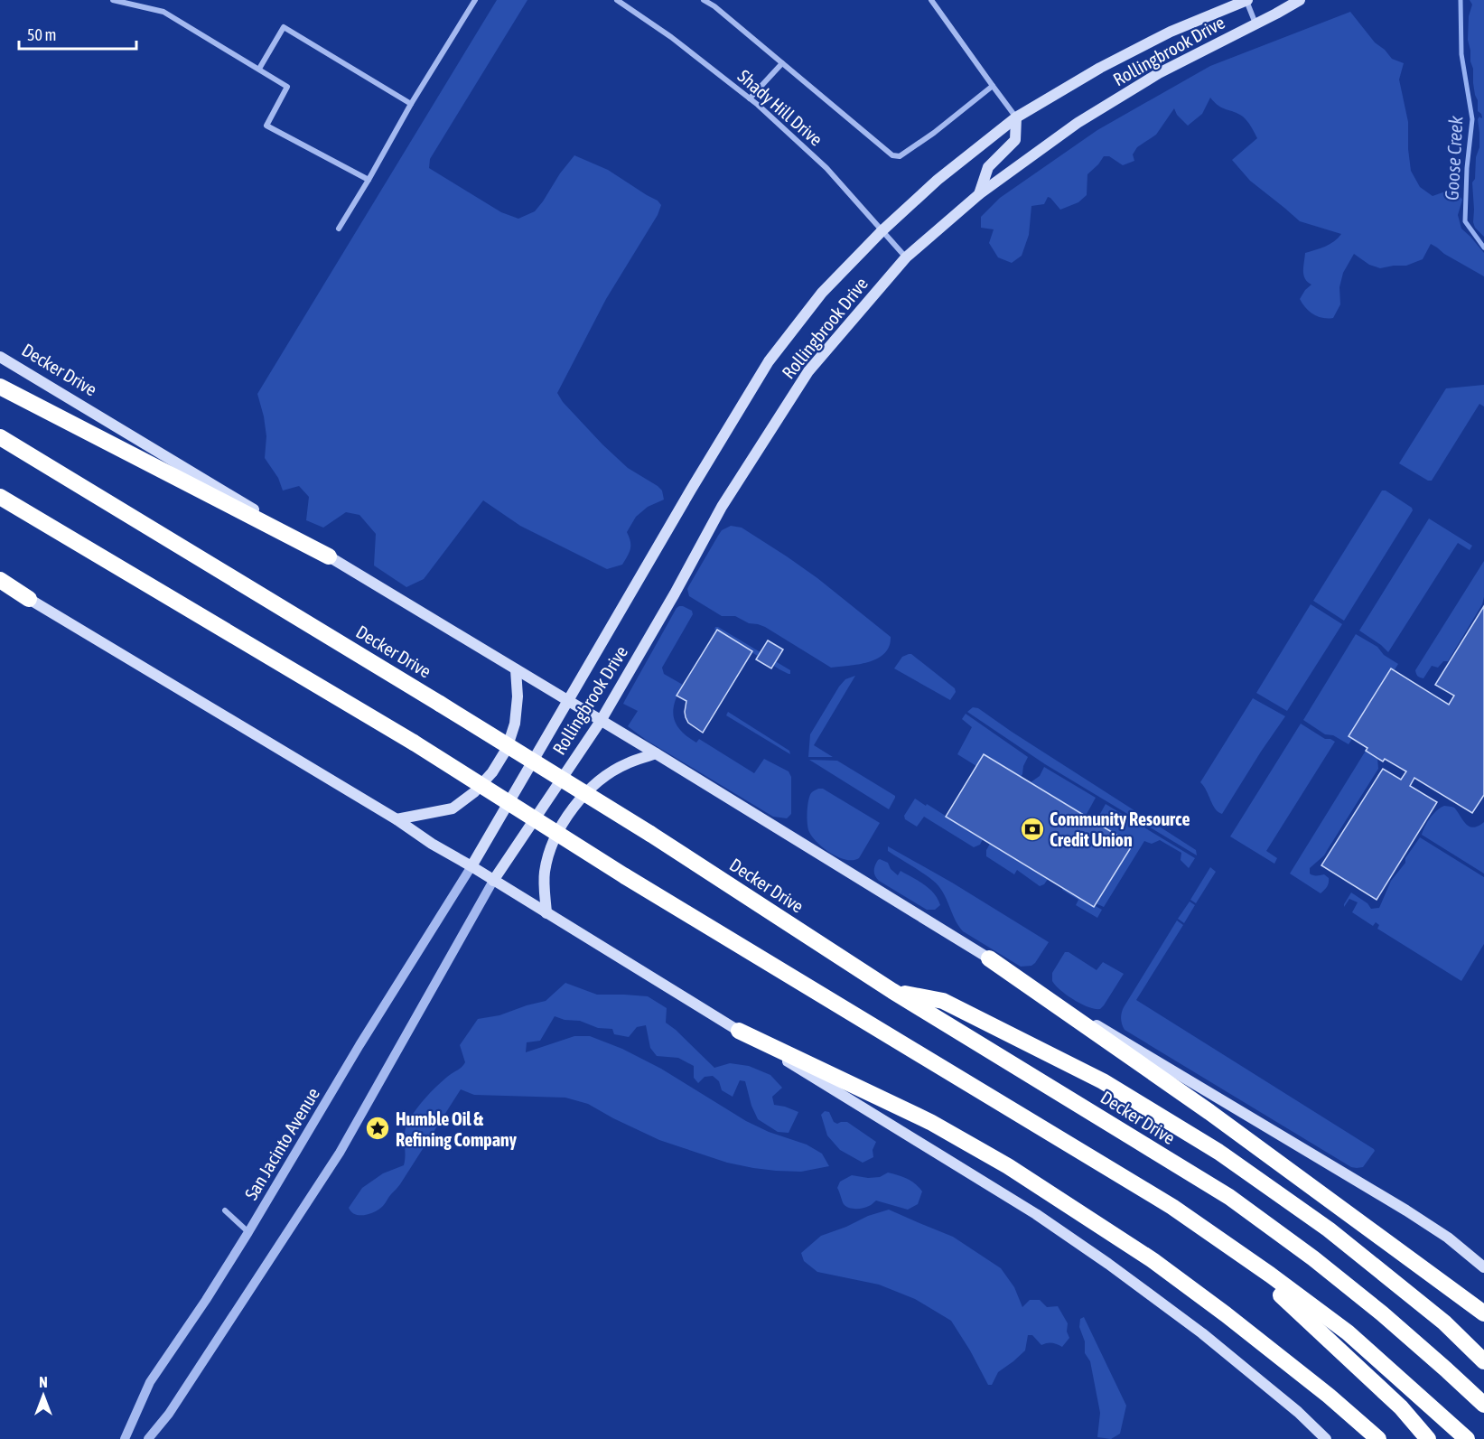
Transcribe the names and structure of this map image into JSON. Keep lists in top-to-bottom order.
{
  "streets": {
    "highway": ["Decker Drive"],
    "main road": ["Rollingbrook Drive"],
    "street": ["Shady Hill Drive", "San Jacinto Avenue"]
  },
  "crossings": [
    ["Rollingbrook Drive", "Shady Hill Drive"],
    ["Rollingbrook Drive", "Decker Drive"],
    ["Rollingbrook Drive", "San Jacinto Avenue"]
  ],
  "water": ["Goose Creek"],
  "places": {
    "bank": ["Community Resource Credit Union"],
    "place": ["Humble Oil & Refining Company"]
  },
  "scale_bar": "50 m",
  "north": "top"
}
